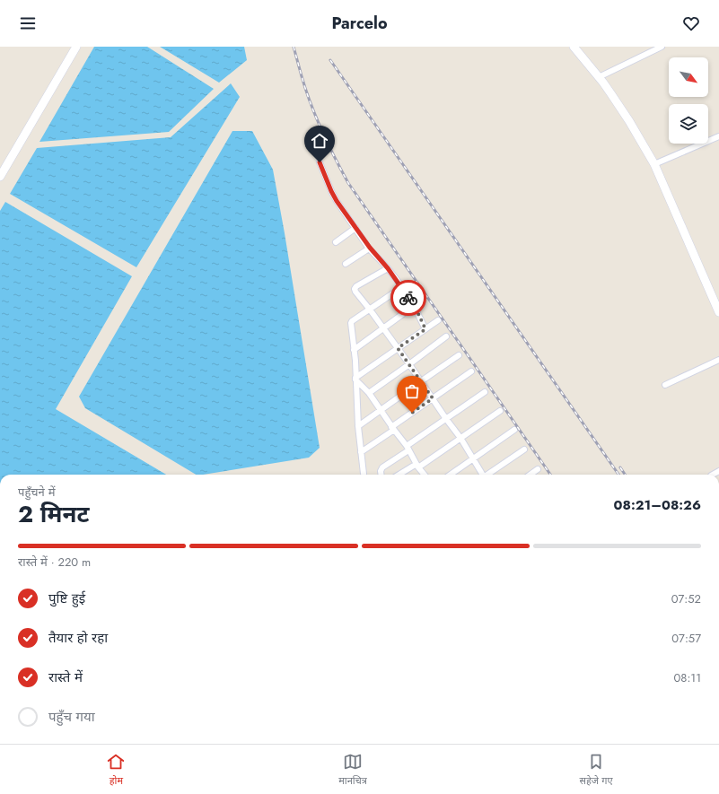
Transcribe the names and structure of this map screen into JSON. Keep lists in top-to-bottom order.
{
  "north": "bottom right",
  "page": {
    "header": "Parcelo",
    "heading": ["2 मिनट", "पहुँचने में", "08:21–08:26"],
    "bar": "रास्ते में · 220 m",
    "list": [
      ["पुष्टि हुई", "07:52"],
      ["तैयार हो रहा", "07:57"],
      ["रास्ते में", "08:11"],
      "पहुँच गया"
    ],
    "tabs": ["होम", "मानचित्र", "सहेजे गए"]
  }
}
